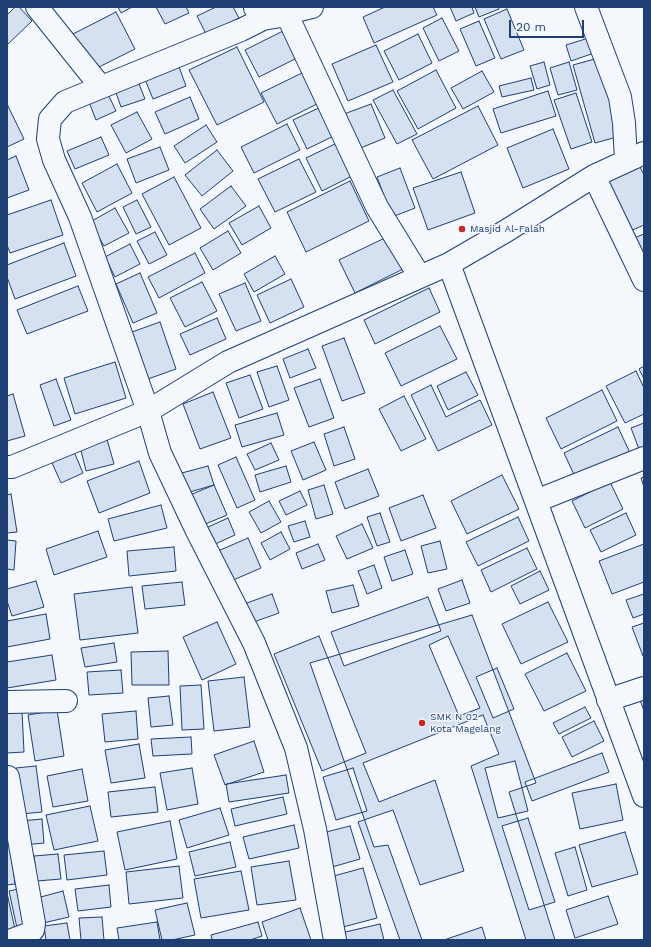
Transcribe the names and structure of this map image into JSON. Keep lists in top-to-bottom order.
{
  "places": ["Masjid Al-Falah", "SMK N 02 Kota Magelang"],
  "scale_bar": "20 m"
}
